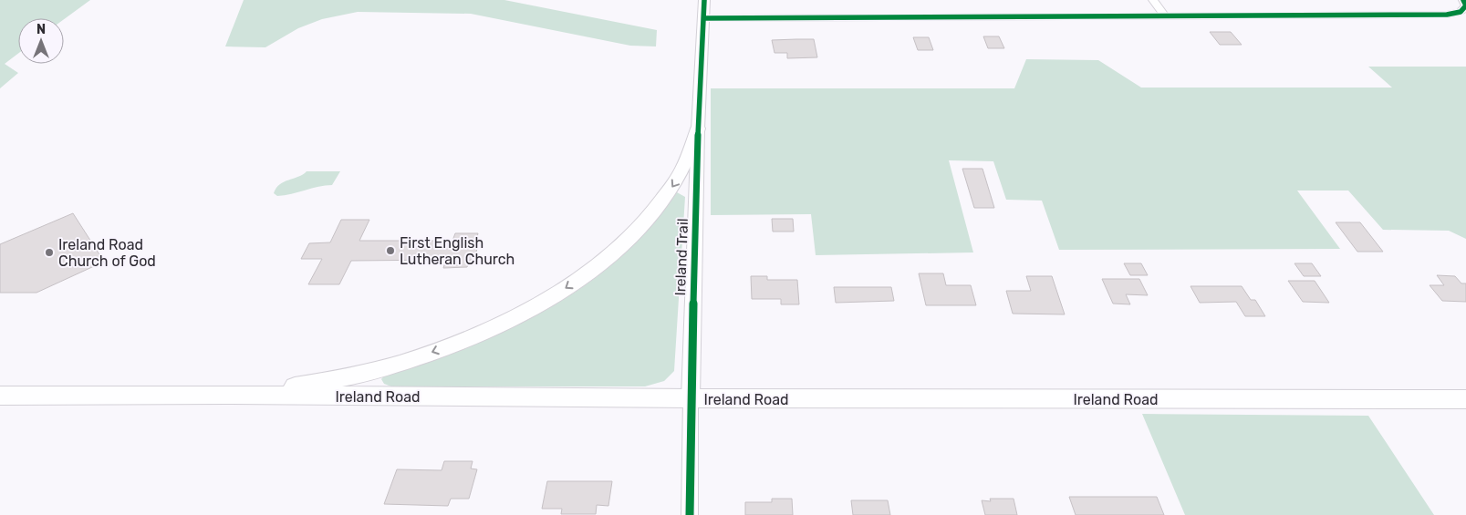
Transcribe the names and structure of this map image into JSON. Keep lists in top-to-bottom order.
{
  "streets": {
    "main road": ["Ireland Road"],
    "street": ["Ireland Trail"]
  },
  "crossings": [
    ["Ireland Trail", "Ireland Road"]
  ],
  "places": ["First English Lutheran Church", "Ireland Road Church of God"],
  "north": "top"
}
